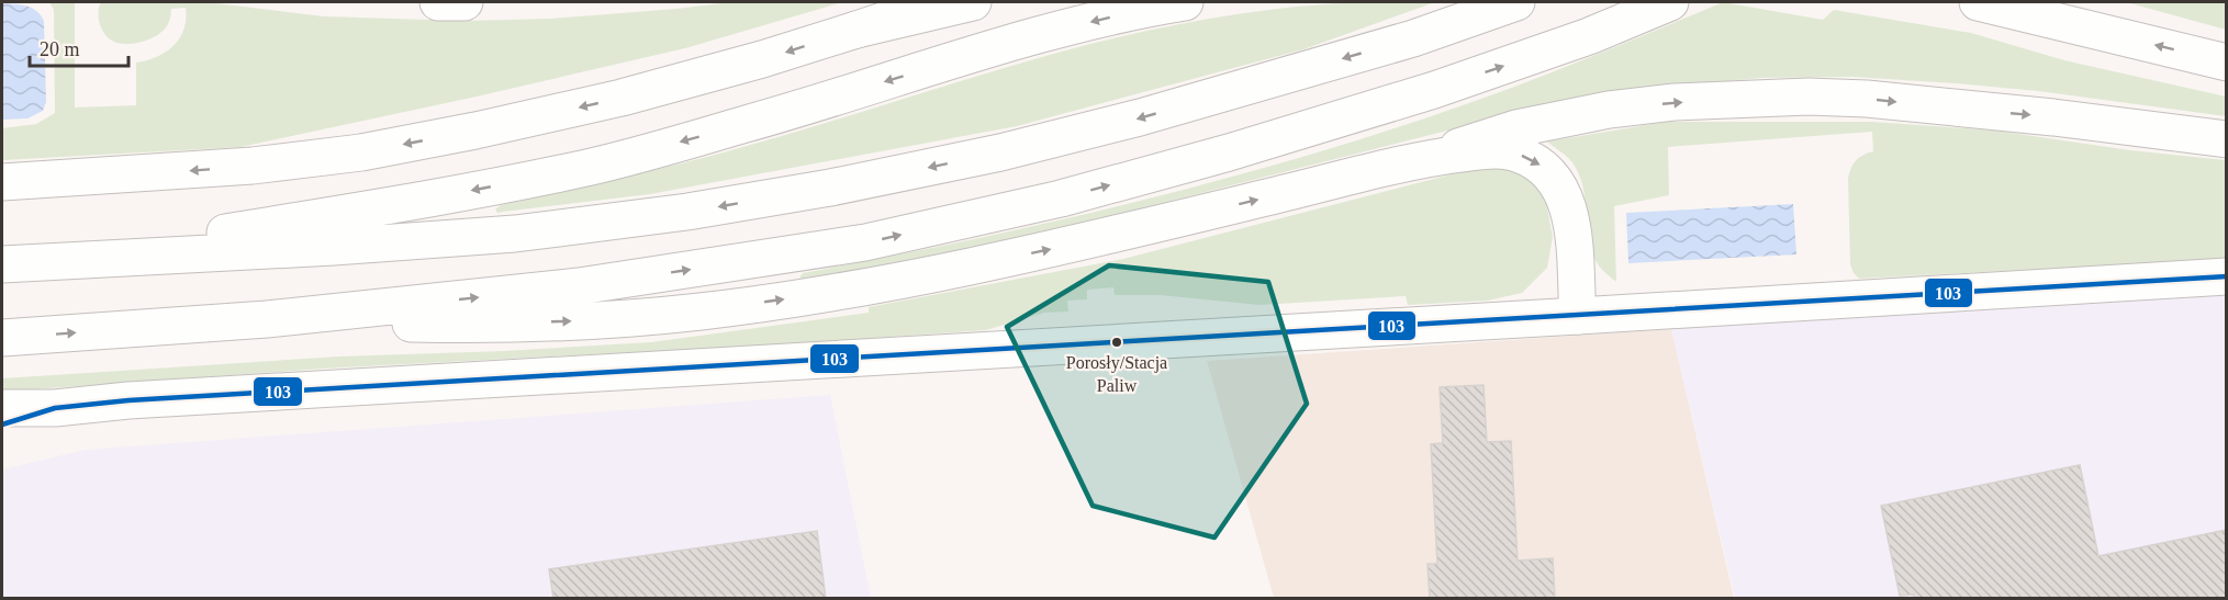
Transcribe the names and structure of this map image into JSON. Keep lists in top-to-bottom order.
{
  "places": ["Porosły/Stacja Paliw"],
  "lines": ["transit line 103"],
  "scale_bar": "20 m"
}
